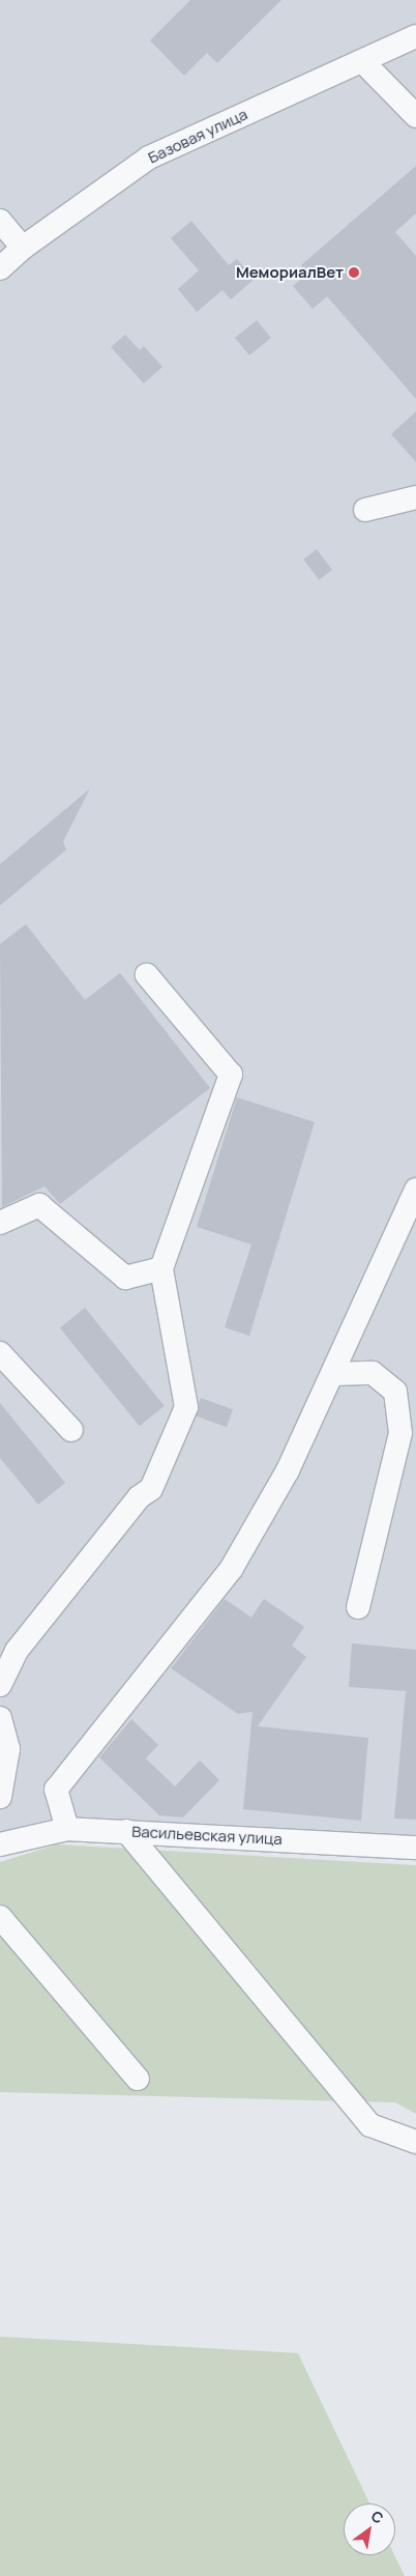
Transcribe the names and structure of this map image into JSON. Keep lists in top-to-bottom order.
{
  "streets": {
    "street": ["Базовая улица", "Васильевская улица"]
  },
  "places": ["МемориалВет"],
  "north": "top right"
}
